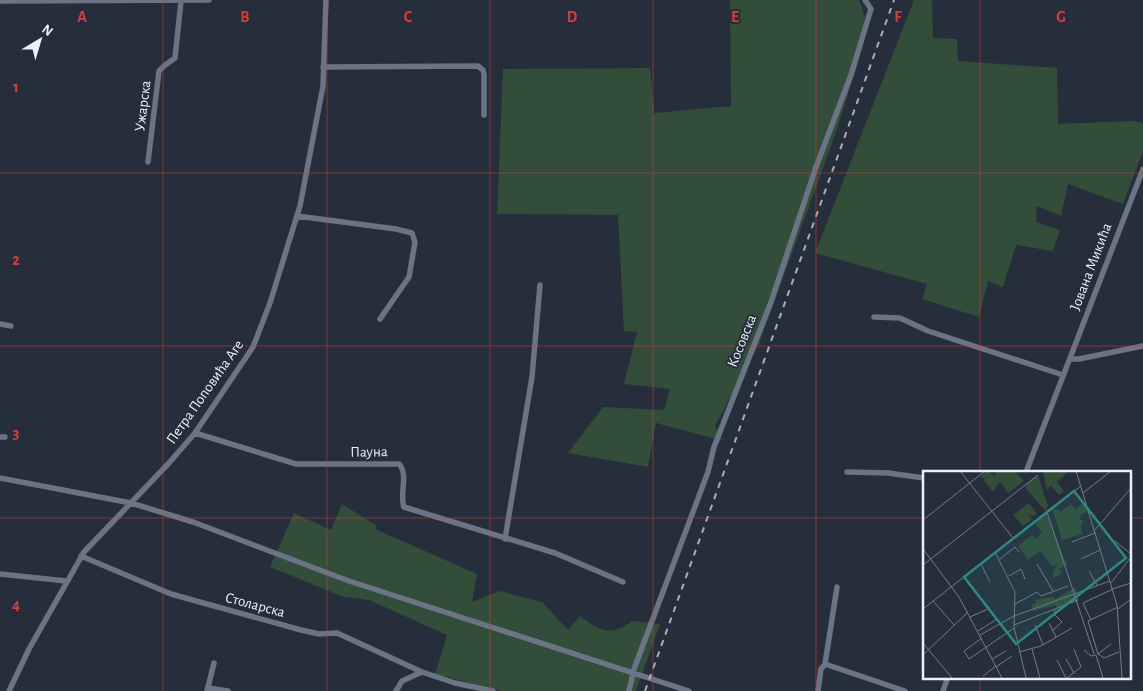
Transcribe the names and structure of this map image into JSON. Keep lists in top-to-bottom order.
{
  "streets": {
    "street": [
      "Ужарска",
      "Јована Микића",
      "Косовска",
      "Петра Поповића Аге",
      "Пауна",
      "Столарска"
    ]
  },
  "crossings": [
    ["Петра Поповића Аге", "Пауна"],
    ["Петра Поповића Аге", "Столарска"]
  ],
  "north": "top right",
  "grid": {
    "columns": [
      "A",
      "B",
      "C",
      "D",
      "E",
      "F",
      "G"
    ],
    "rows": [
      "1",
      "2",
      "3",
      "4"
    ]
  }
}
